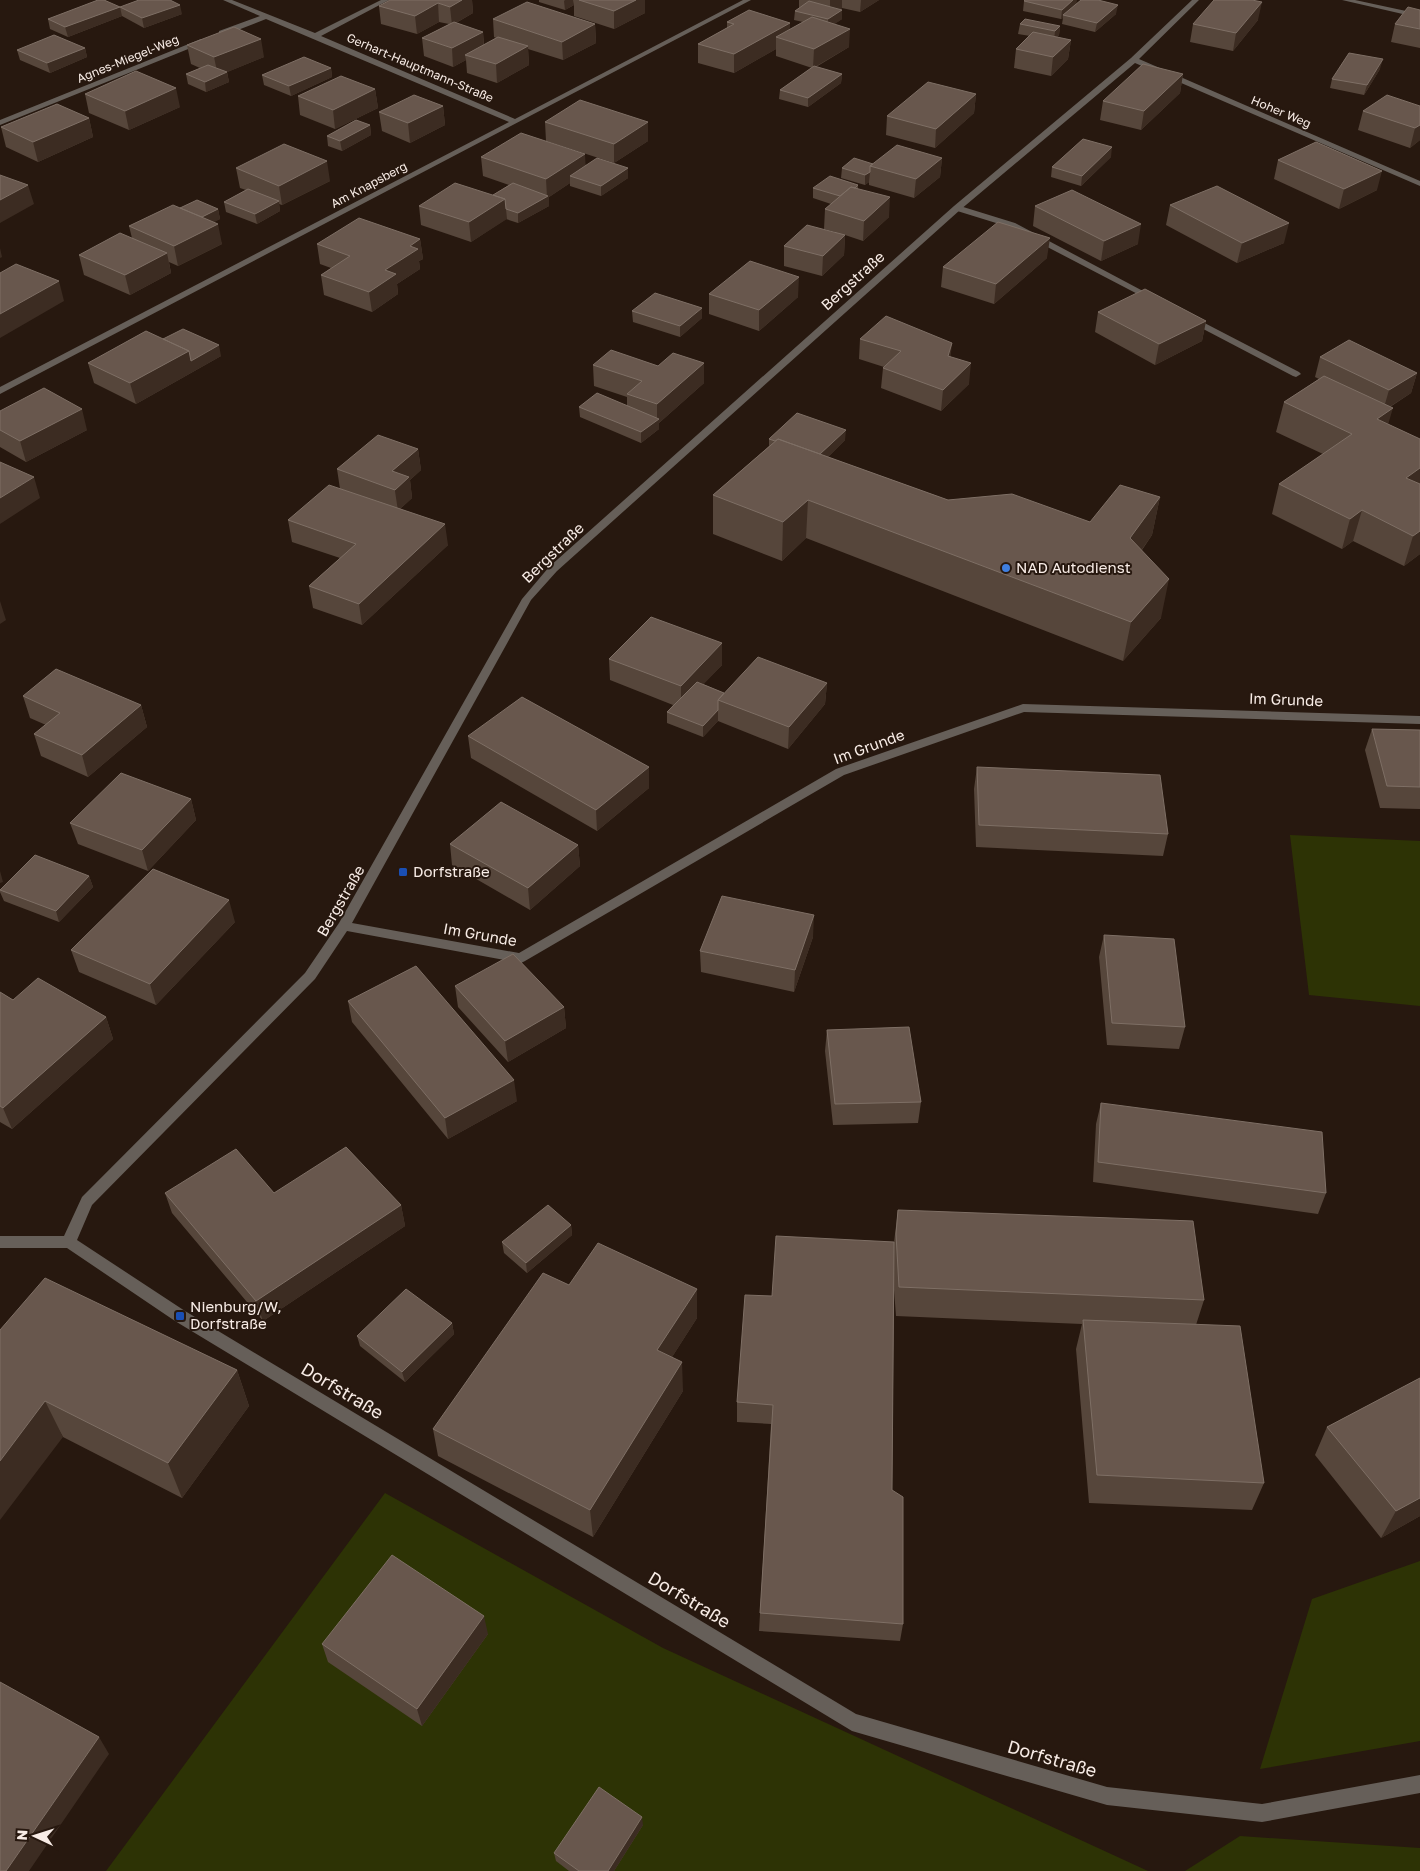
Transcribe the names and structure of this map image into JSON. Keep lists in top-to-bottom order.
{
  "streets": {
    "street": [
      "Agnes-Miegel-Weg",
      "Gerhart-Hauptmann-Straße",
      "Hoher Weg",
      "Am Knapsberg",
      "Bergstraße",
      "Im Grunde",
      "Dorfstraße"
    ]
  },
  "crossings": [
    ["Gerhart-Hauptmann-Straße", "Am Knapsberg"],
    ["Hoher Weg", "Bergstraße"],
    ["Bergstraße", "Im Grunde"],
    ["Bergstraße", "Dorfstraße"]
  ],
  "places": {
    "other": ["NAD Autodienst"],
    "transit": ["Dorfstraße", "Nienburg/W, Dorfstraße"]
  },
  "north": "left"
}
